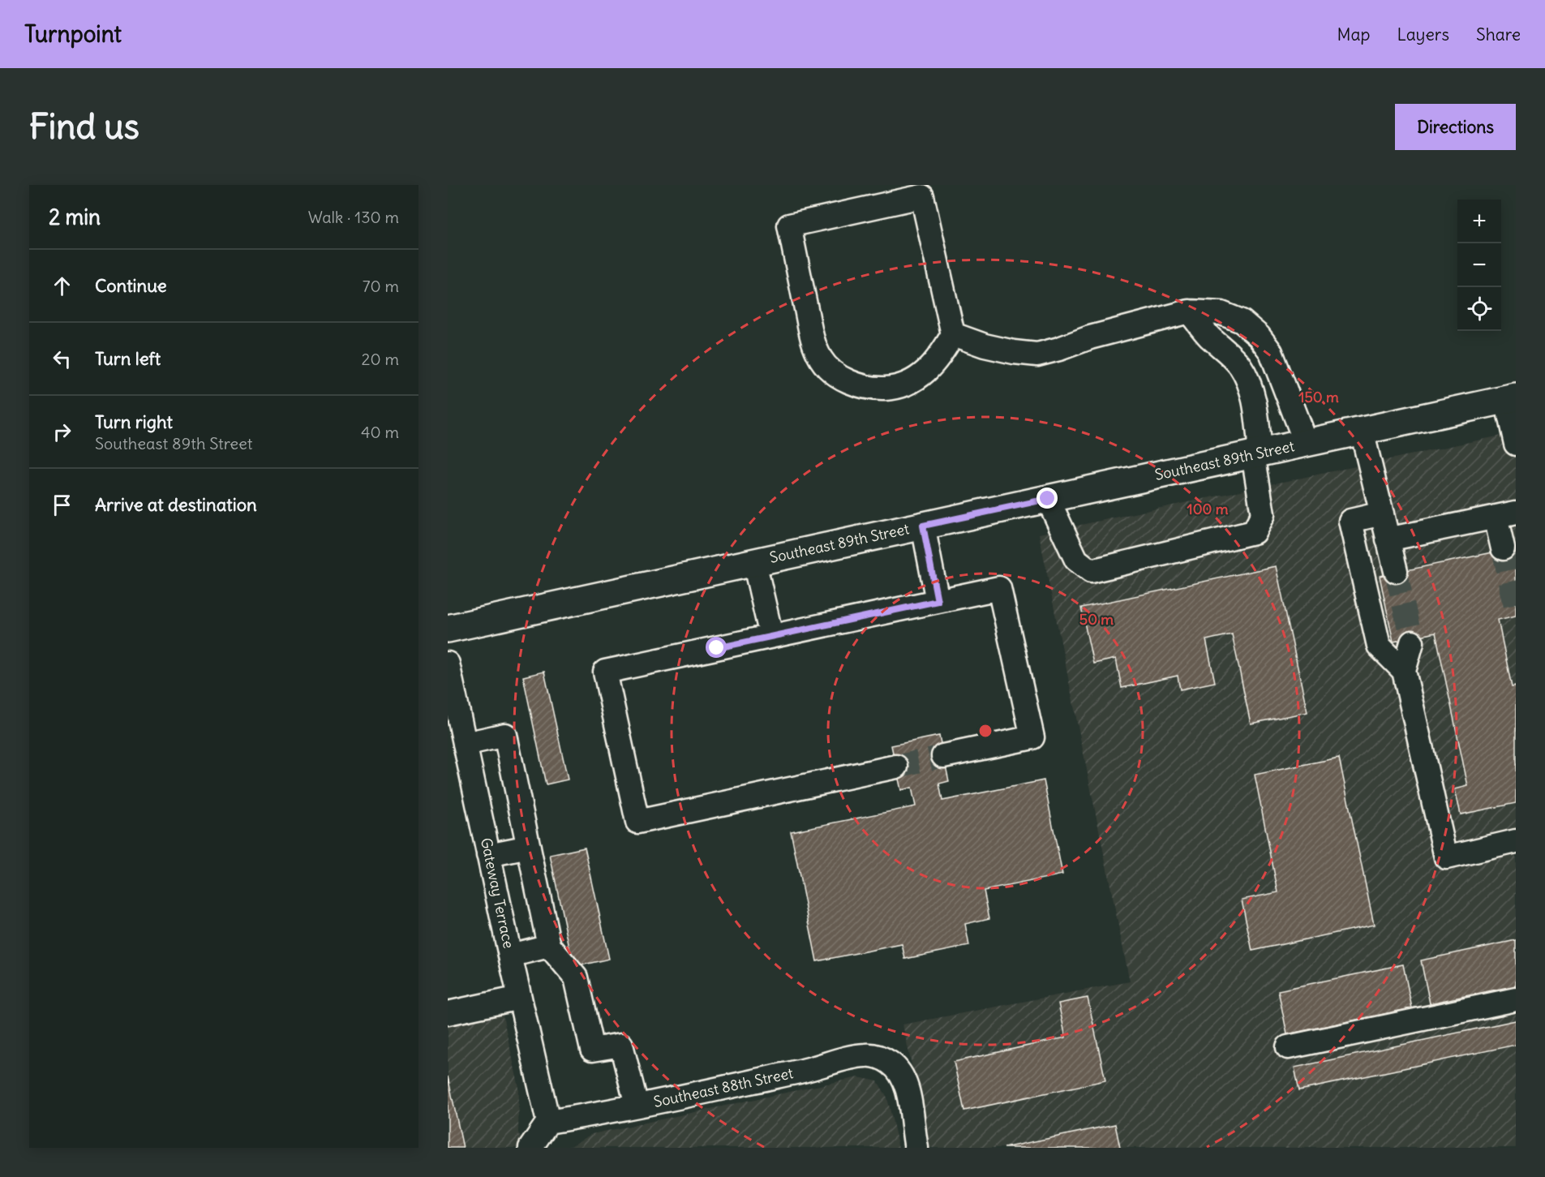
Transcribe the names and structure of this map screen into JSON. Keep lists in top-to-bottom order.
{
  "streets": {
    "main road": ["Southeast 89th Street"],
    "street": ["Gateway Terrace", "Southeast 88th Street"]
  },
  "crossings": [
    ["Gateway Terrace", "Southeast 88th Street"]
  ],
  "page": {
    "header": "Turnpoint",
    "nav": ["Map", "Layers", "Share"],
    "buttons": "Directions",
    "title": "Find us",
    "heading": ["2 min", "Walk · 130 m"],
    "map_buttons": ["+", "−"],
    "list": [
      ["Continue", "70 m"],
      ["Turn left", "20 m"],
      ["Turn right", "Southeast 89th Street", "40 m"],
      "Arrive at destination"
    ]
  },
  "rings": ["150 m", "100 m", "50 m"]
}
